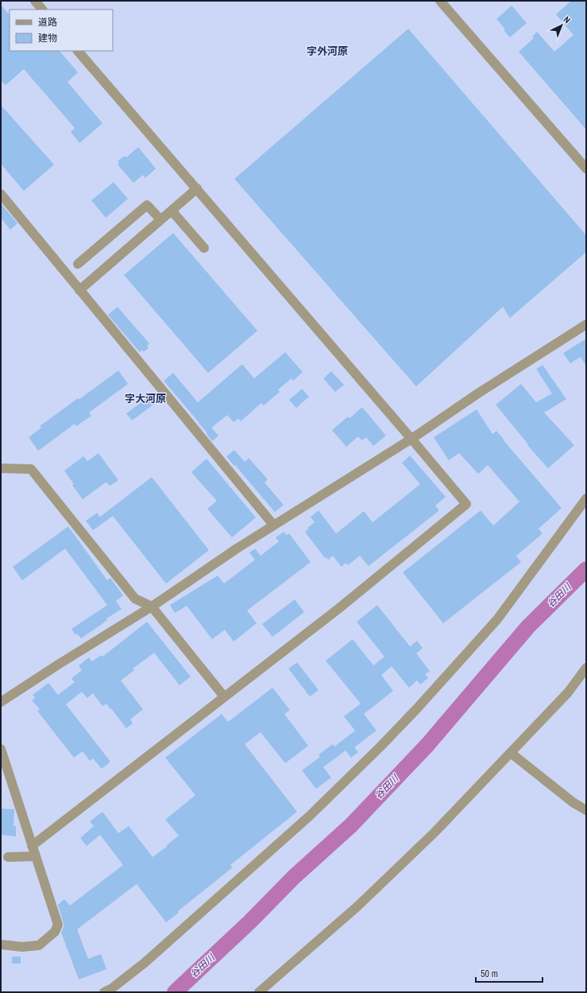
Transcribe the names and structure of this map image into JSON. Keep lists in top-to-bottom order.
{
  "districts": ["字外河原", "字大河原"],
  "water": ["谷田川"],
  "legend": ["道路", "建物"],
  "scale_bar": "50 m",
  "north": "top right"
}
